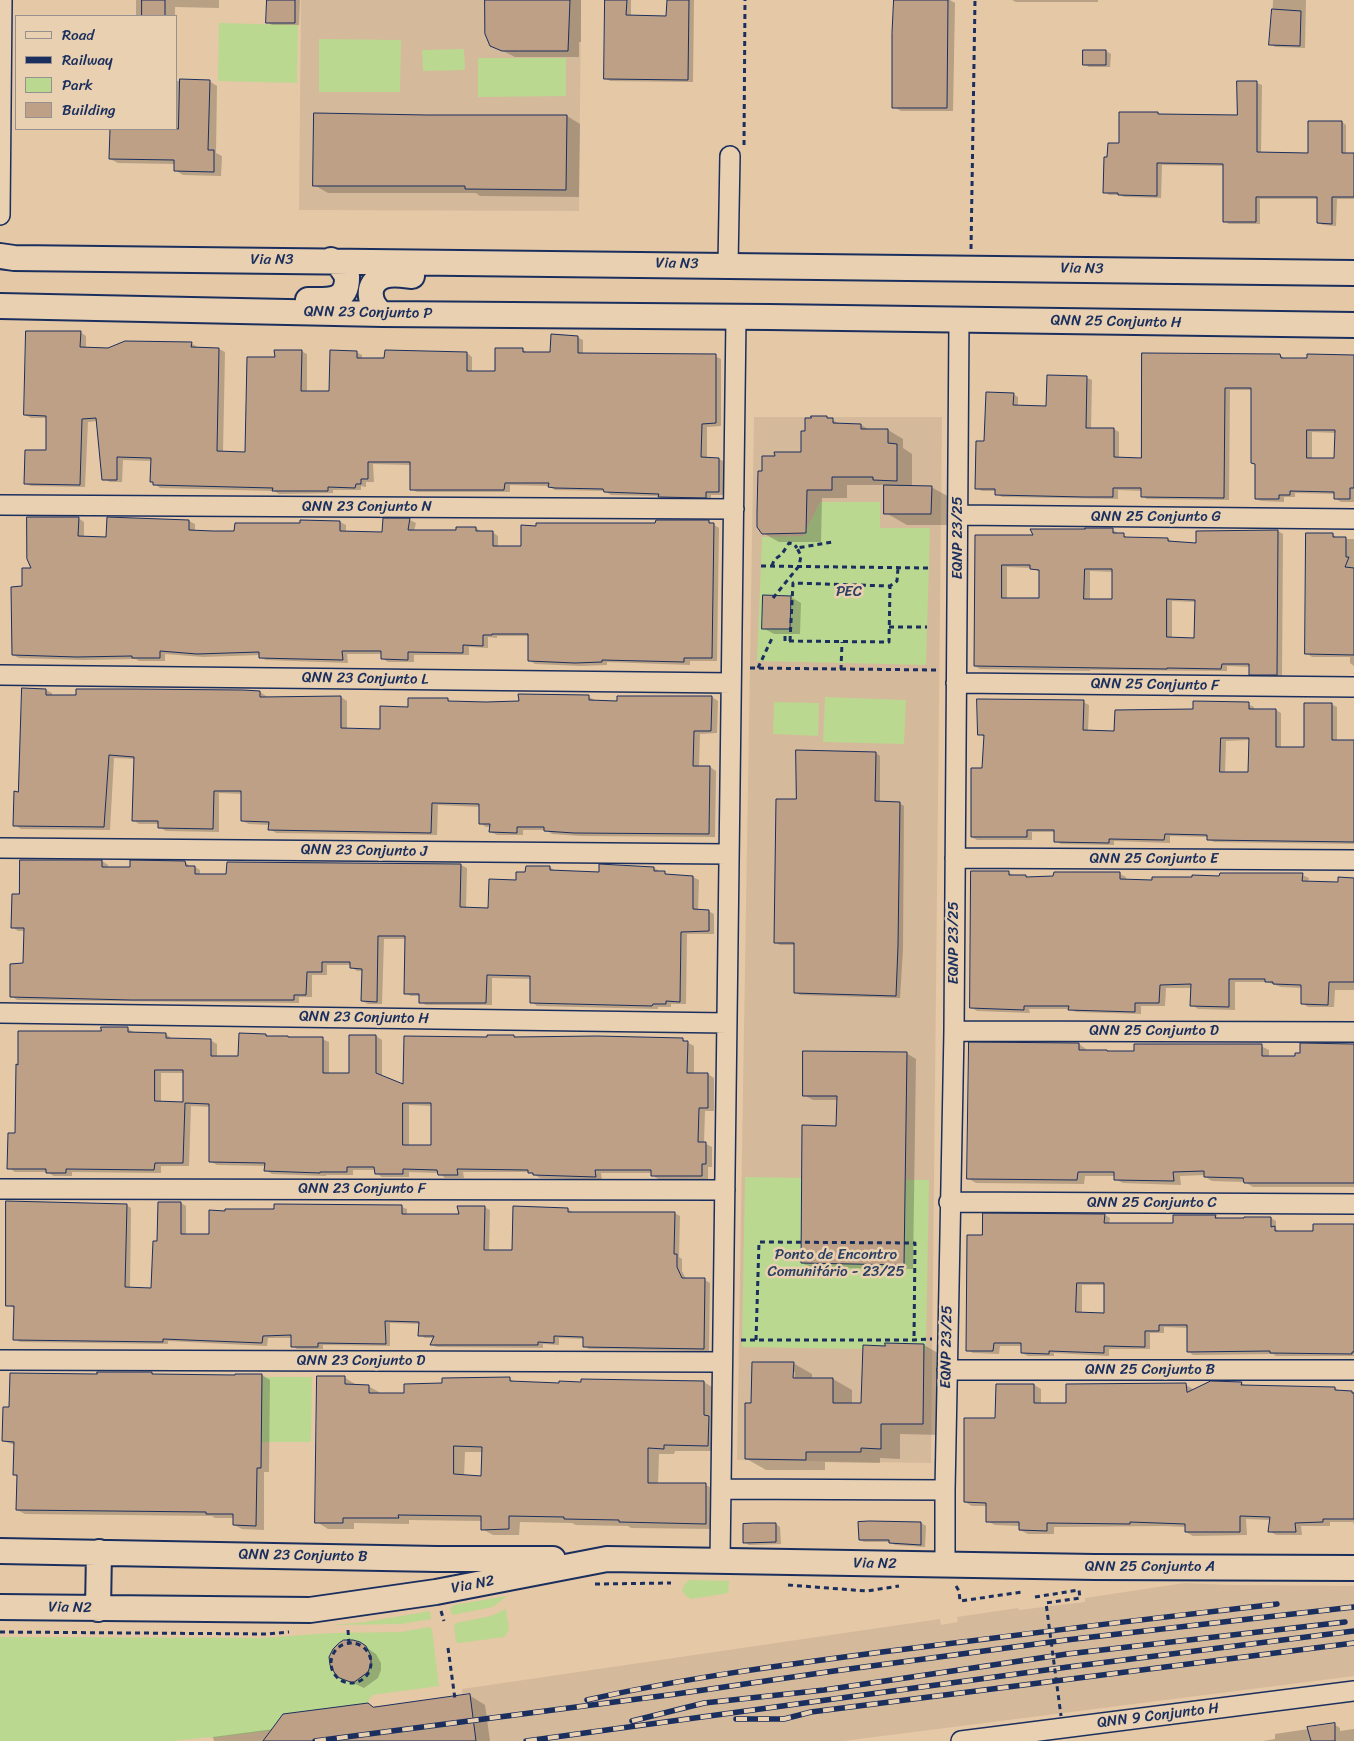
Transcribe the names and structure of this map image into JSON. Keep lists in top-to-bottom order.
{
  "streets": {
    "main road": [
      "Via N3",
      "QNN 23 Conjunto P",
      "QNN 25 Conjunto H",
      "QNN 23 Conjunto B",
      "Via N2",
      "QNN 25 Conjunto A"
    ],
    "street": [
      "QNN 23 Conjunto N",
      "QNN 25 Conjunto G",
      "EQNP 23/25",
      "QNN 23 Conjunto L",
      "QNN 25 Conjunto F",
      "QNN 23 Conjunto J",
      "QNN 25 Conjunto E",
      "QNN 23 Conjunto H",
      "QNN 25 Conjunto D",
      "QNN 23 Conjunto F",
      "QNN 25 Conjunto C",
      "QNN 23 Conjunto D",
      "QNN 25 Conjunto B",
      "QNN 9 Conjunto H"
    ]
  },
  "crossings": [
    ["QNN 25 Conjunto H", "EQNP 23/25"],
    ["QNN 25 Conjunto G", "EQNP 23/25"],
    ["EQNP 23/25", "QNN 25 Conjunto F"],
    ["EQNP 23/25", "QNN 25 Conjunto E"],
    ["EQNP 23/25", "QNN 25 Conjunto D"],
    ["EQNP 23/25", "QNN 25 Conjunto C"],
    ["EQNP 23/25", "QNN 25 Conjunto B"],
    ["EQNP 23/25", "Via N2"],
    ["EQNP 23/25", "QNN 25 Conjunto A"],
    ["QNN 23 Conjunto B", "Via N2"],
    ["Via N2", "QNN 25 Conjunto A"]
  ],
  "parks": ["PEC", "Ponto de Encontro Comunitário - 23/25"],
  "legend": [
    "Road",
    "Railway",
    "Park",
    "Building"
  ]
}
